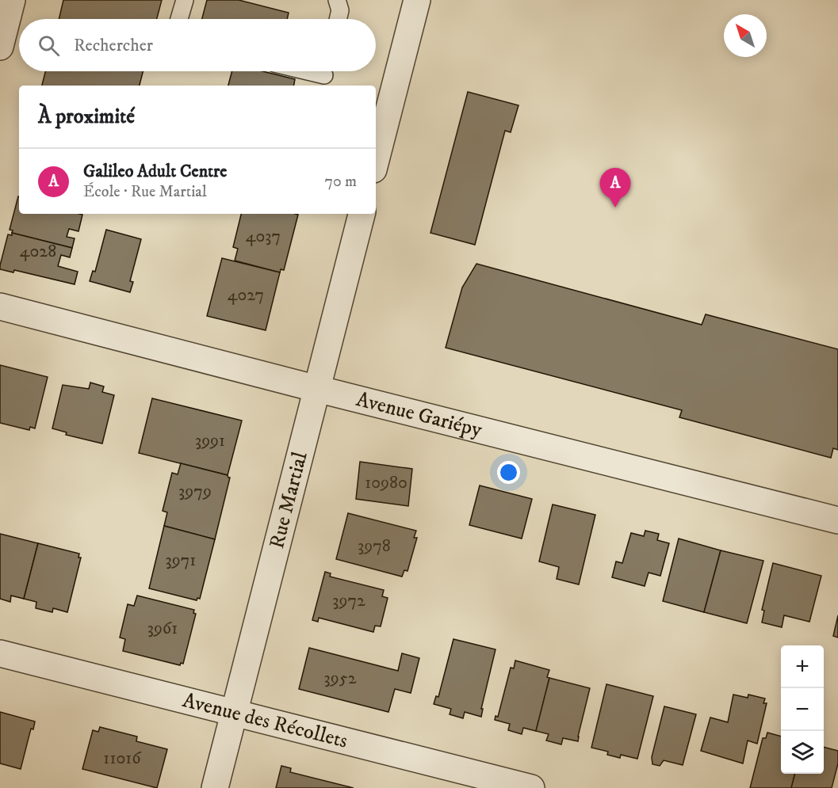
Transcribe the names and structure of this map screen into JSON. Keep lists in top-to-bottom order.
{
  "streets": {
    "street": ["Avenue Gariépy", "Rue Martial", "Avenue des Récollets"]
  },
  "crossings": [
    ["Avenue Gariépy", "Rue Martial"],
    ["Rue Martial", "Avenue des Récollets"]
  ],
  "house_numbers": [
    "4037",
    "4028",
    "4027",
    "3991",
    "10980",
    "3979",
    "3978",
    "3971",
    "3972",
    "3961",
    "3952",
    "11016"
  ],
  "north": "top left",
  "page": {
    "search": "Rechercher",
    "heading": "À proximité",
    "list": [
      {
        "mark": "A",
        "name": "Galileo Adult Centre",
        "note": "École · Rue Martial",
        "value": "70 m"
      }
    ],
    "pins": "A",
    "map_buttons": ["+", "−"]
  }
}
